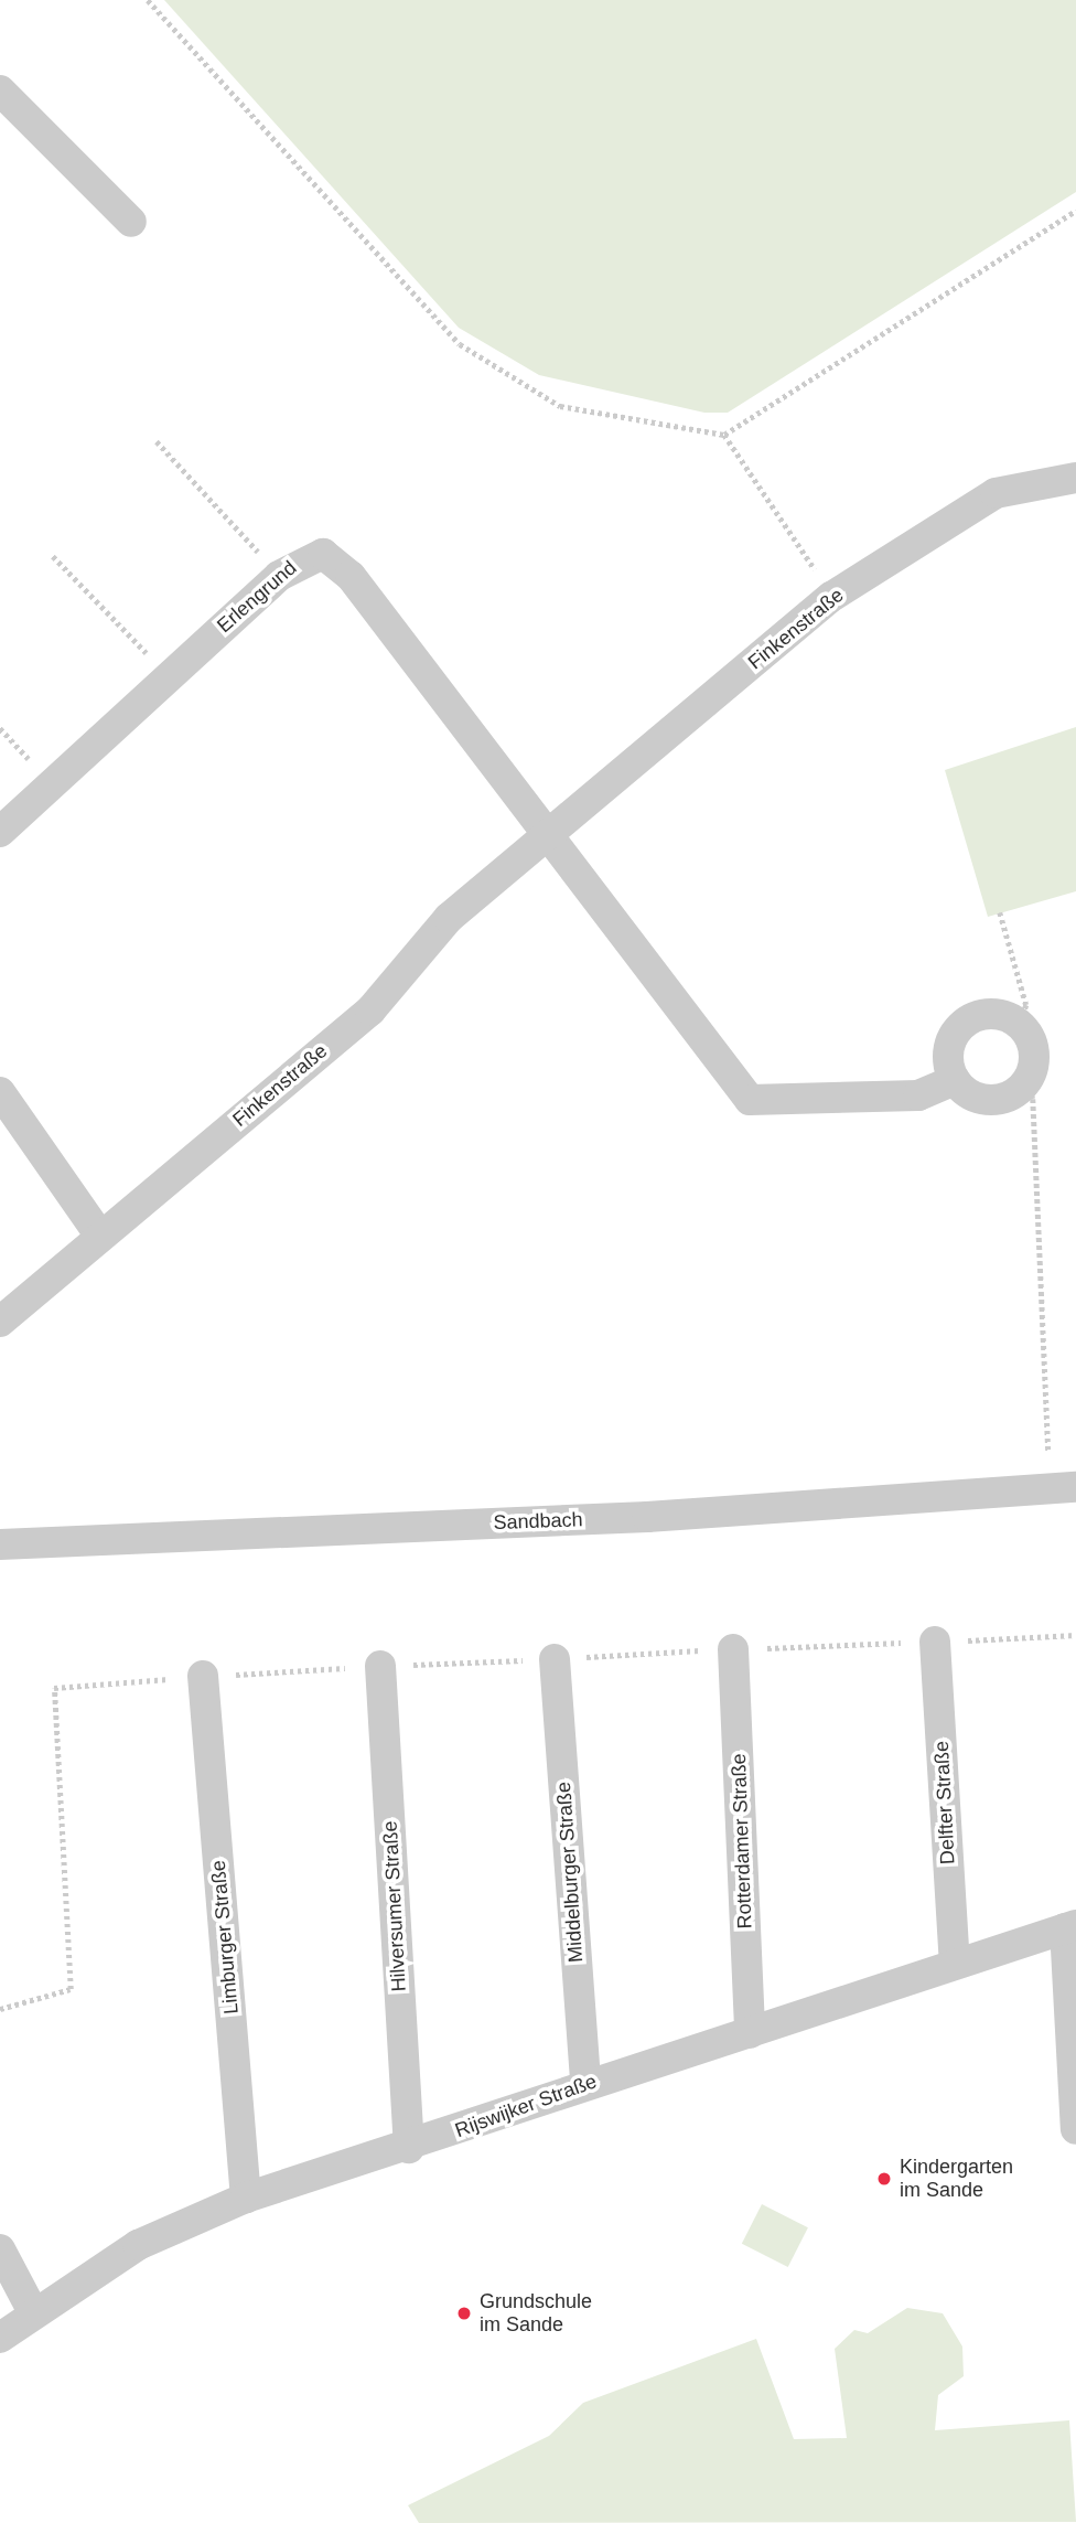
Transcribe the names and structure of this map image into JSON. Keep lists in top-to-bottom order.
{
  "streets": {
    "street": [
      "Erlengrund",
      "Finkenstraße",
      "Sandbach",
      "Delfter Straße",
      "Rotterdamer Straße",
      "Middelburger Straße",
      "Hilversumer Straße",
      "Limburger Straße",
      "Rijswijker Straße"
    ]
  },
  "crossings": [
    ["Erlengrund", "Finkenstraße"],
    ["Delfter Straße", "Rijswijker Straße"],
    ["Rotterdamer Straße", "Rijswijker Straße"],
    ["Middelburger Straße", "Rijswijker Straße"],
    ["Hilversumer Straße", "Rijswijker Straße"],
    ["Limburger Straße", "Rijswijker Straße"]
  ],
  "places": ["Kindergarten im Sande", "Grundschule im Sande"]
}
